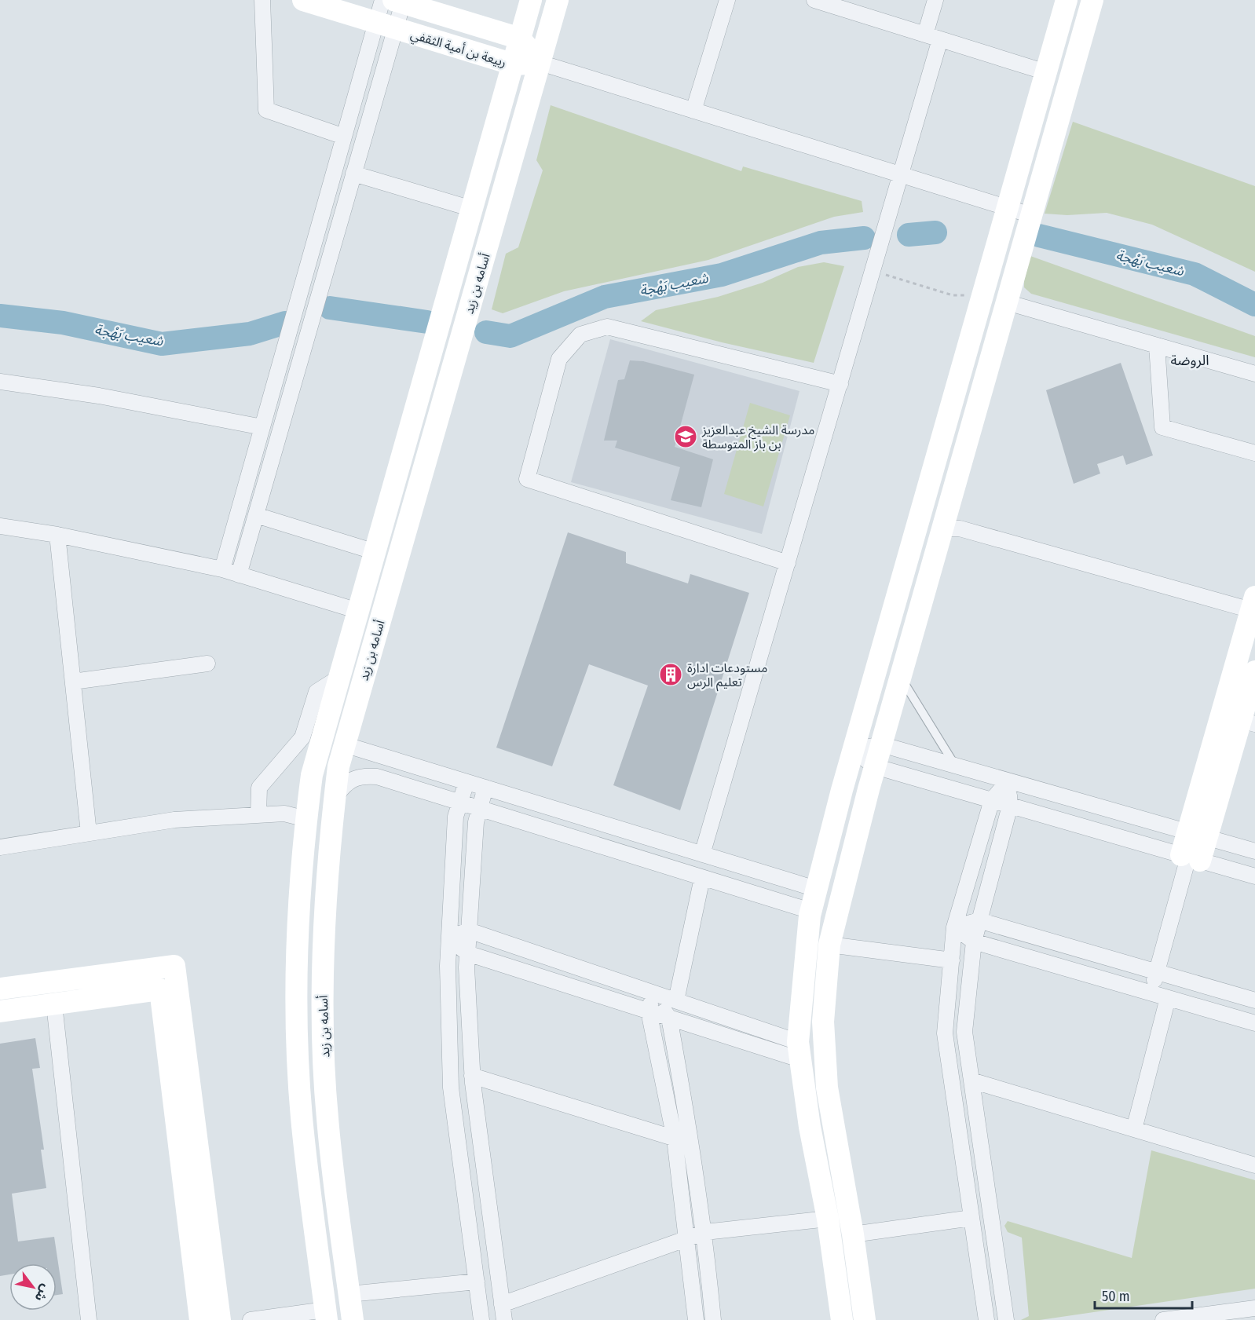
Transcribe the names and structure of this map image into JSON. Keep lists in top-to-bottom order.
{
  "streets": {
    "street": ["ربيعة بن أمية الثقفي", "أسامه بن زيد"]
  },
  "crossings": [
    ["ربيعة بن أمية الثقفي", "أسامه بن زيد"]
  ],
  "districts": ["الروضة"],
  "water": ["شعيب بَهْجة"],
  "places": {
    "school or university": ["مدرسة الشيخ عبدالعزيز بن باز المتوسطة"],
    "building": ["مستودعات ادارة تعليم الرس"]
  },
  "scale_bar": "50 m",
  "north": "bottom right"
}
